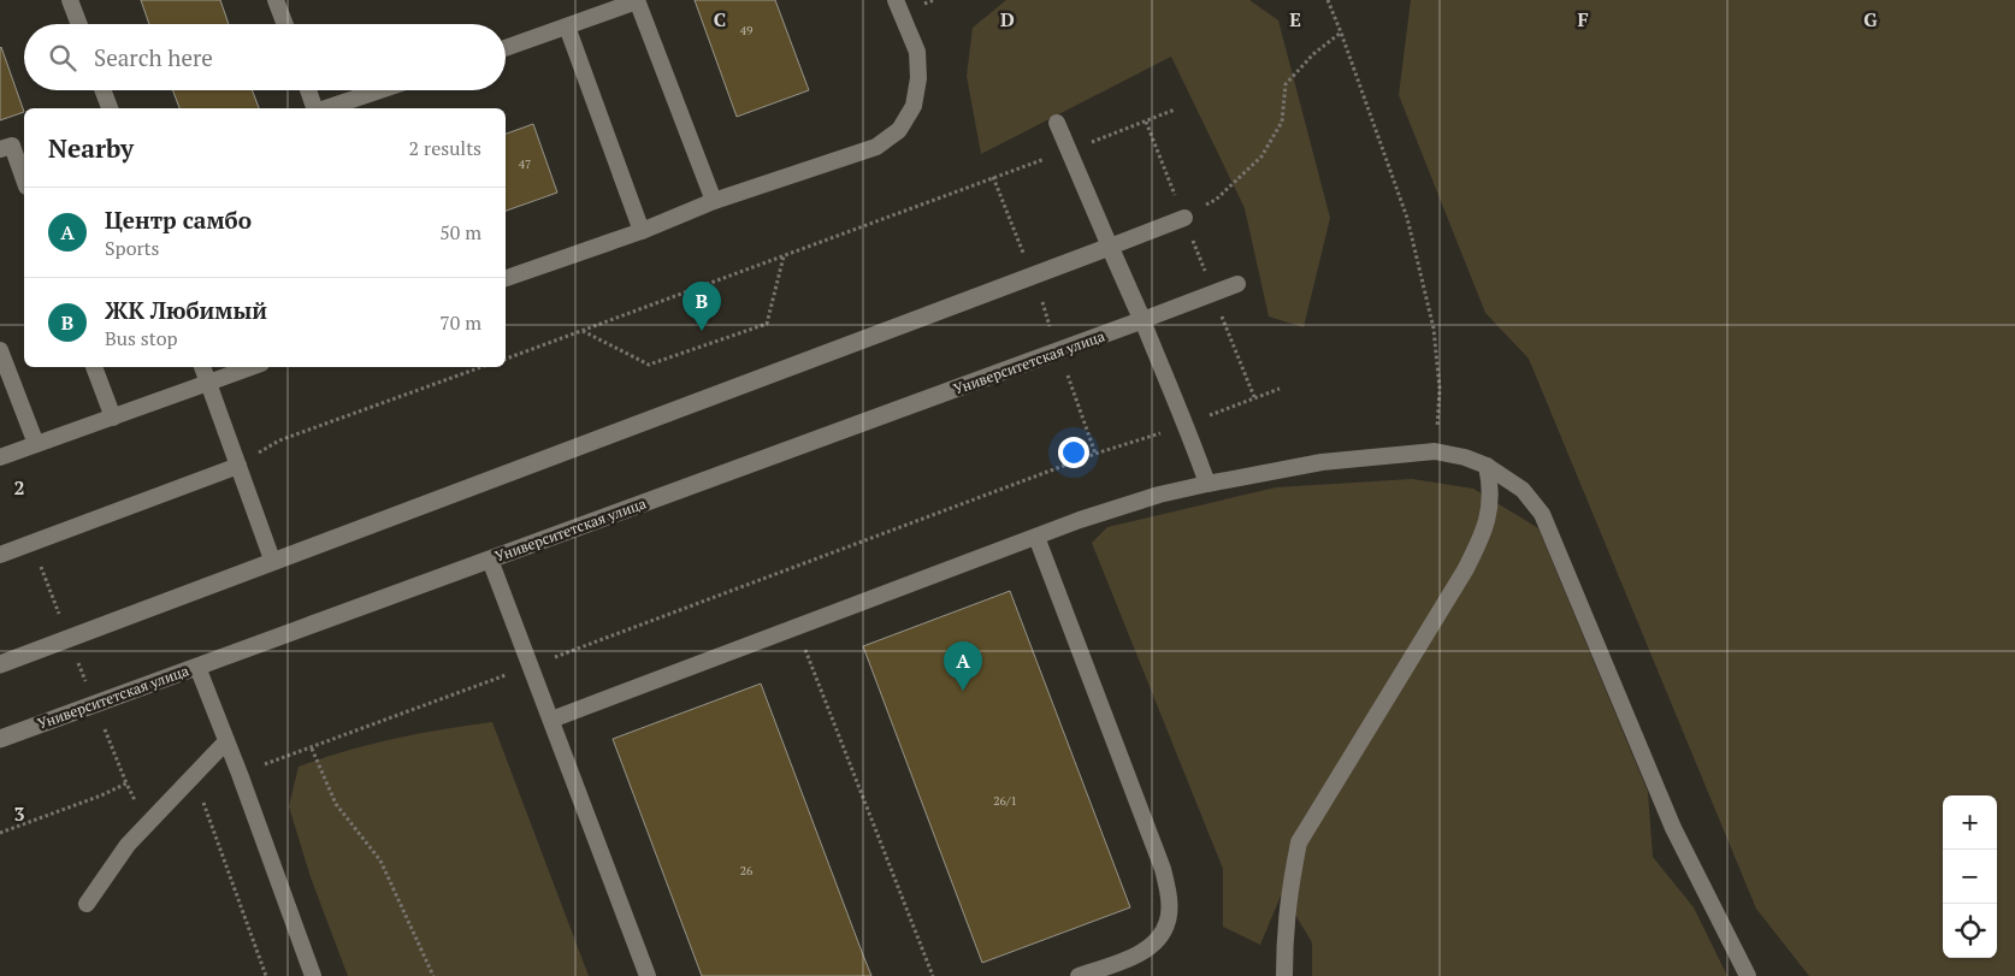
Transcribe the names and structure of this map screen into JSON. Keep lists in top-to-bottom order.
{
  "streets": {
    "street": ["Университетская улица"]
  },
  "house_numbers": [
    "49",
    "47",
    "26/1",
    "26"
  ],
  "page": {
    "search": "Search here",
    "heading": ["Nearby", "2 results"],
    "list": [
      {
        "mark": "A",
        "name": "Центр самбо",
        "note": "Sports",
        "value": "50 m"
      },
      {
        "mark": "B",
        "name": "ЖК Любимый",
        "note": "Bus stop",
        "value": "70 m"
      }
    ],
    "pins": ["B", "A"],
    "map_buttons": ["+", "−"]
  },
  "grid": {
    "columns": [
      "C",
      "D",
      "E",
      "F",
      "G"
    ],
    "rows": ["2", "3"]
  }
}
